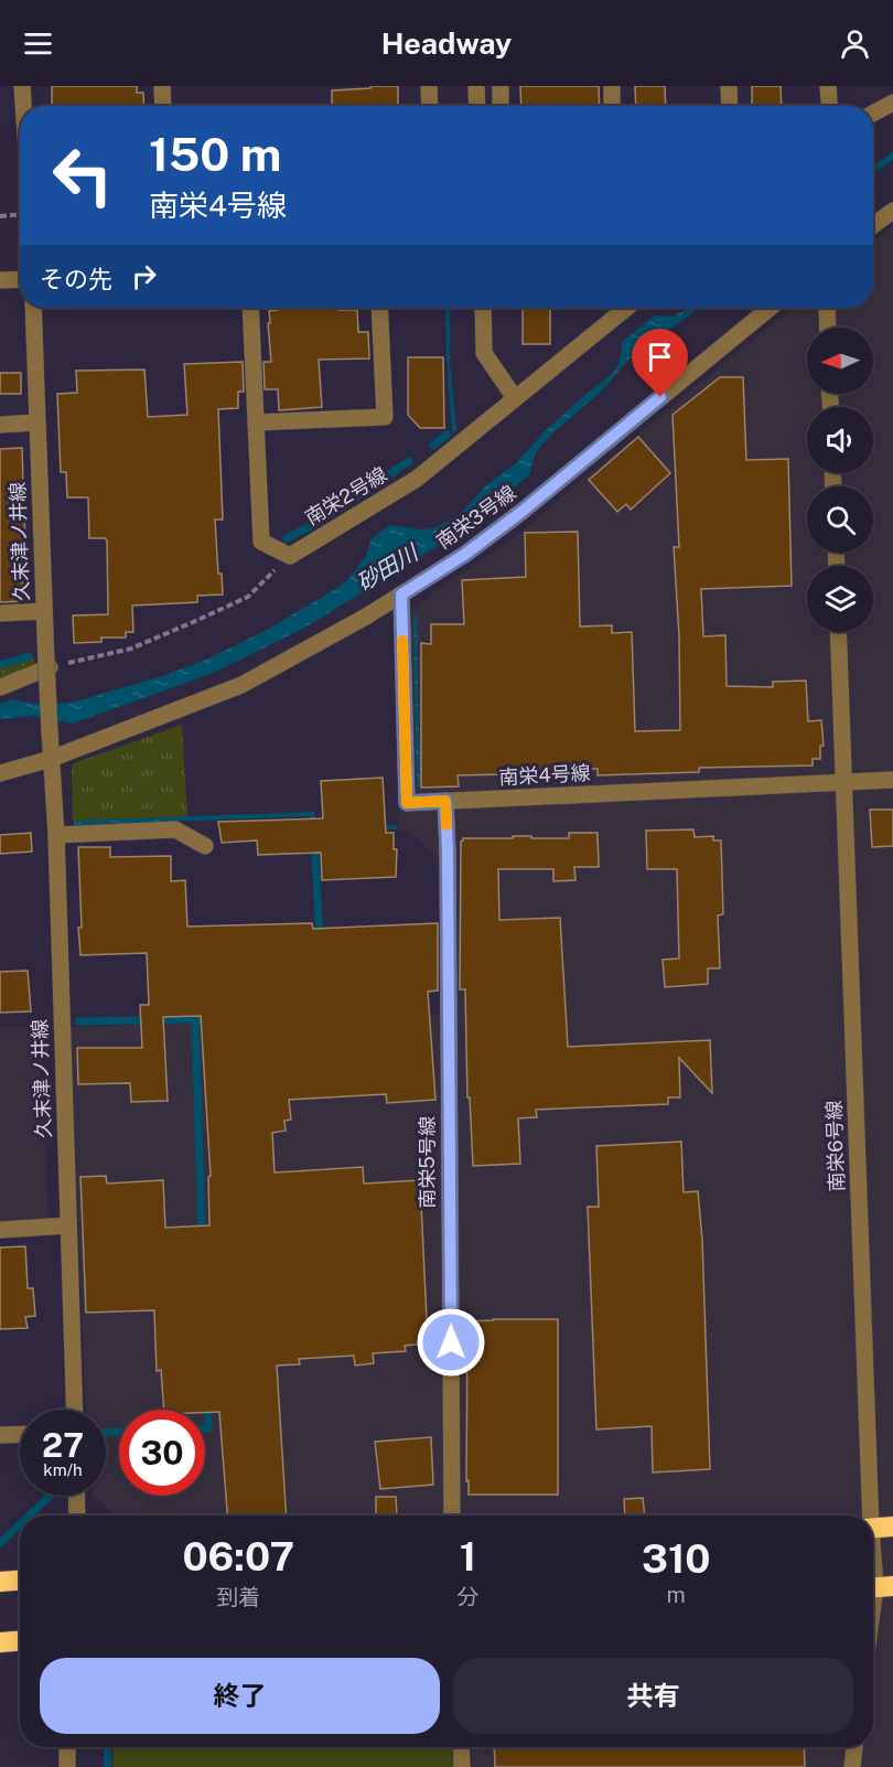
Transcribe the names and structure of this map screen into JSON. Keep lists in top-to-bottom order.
{
  "streets": {
    "street": [
      "南栄2号線",
      "南栄3号線",
      "久末津ノ井線",
      "南栄4号線",
      "南栄6号線",
      "南栄5号線"
    ]
  },
  "crossings": [
    ["南栄3号線", "久末津ノ井線"],
    ["南栄3号線", "南栄4号線"],
    ["南栄4号線", "南栄6号線"],
    ["南栄4号線", "南栄5号線"]
  ],
  "water": ["砂田川"],
  "north": "left",
  "page": {
    "header": "Headway",
    "turn": ["150 m", "南栄4号線"],
    "then": "その先",
    "speed": "27 km/h",
    "limit": "30",
    "eta": [
      "06:07",
      "到着",
      "1",
      "分",
      "310",
      "m"
    ],
    "buttons": ["終了", "共有"]
  }
}
